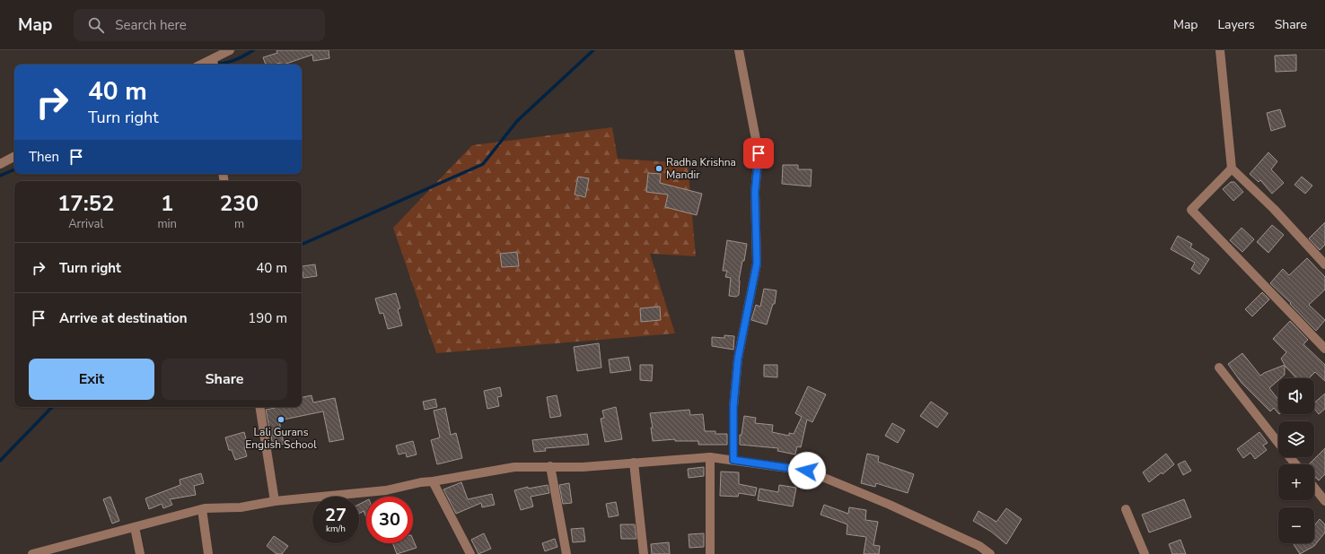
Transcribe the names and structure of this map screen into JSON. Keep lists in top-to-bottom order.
{
  "places": ["Radha Krishna Mandir", "Lali Gurans English School"],
  "page": {
    "header": "Map",
    "search": "Search here",
    "nav": ["Map", "Layers", "Share"],
    "turn": ["40 m", "Turn right"],
    "then": "Then",
    "eta": [
      "17:52",
      "Arrival",
      "1",
      "min",
      "230",
      "m"
    ],
    "list": [
      {
        "name": "Turn right",
        "value": "40 m"
      },
      {
        "name": "Arrive at destination",
        "value": "190 m"
      }
    ],
    "buttons": ["Exit", "Share"],
    "map_buttons": ["+", "−"],
    "speed": "27 km/h",
    "limit": "30"
  }
}
